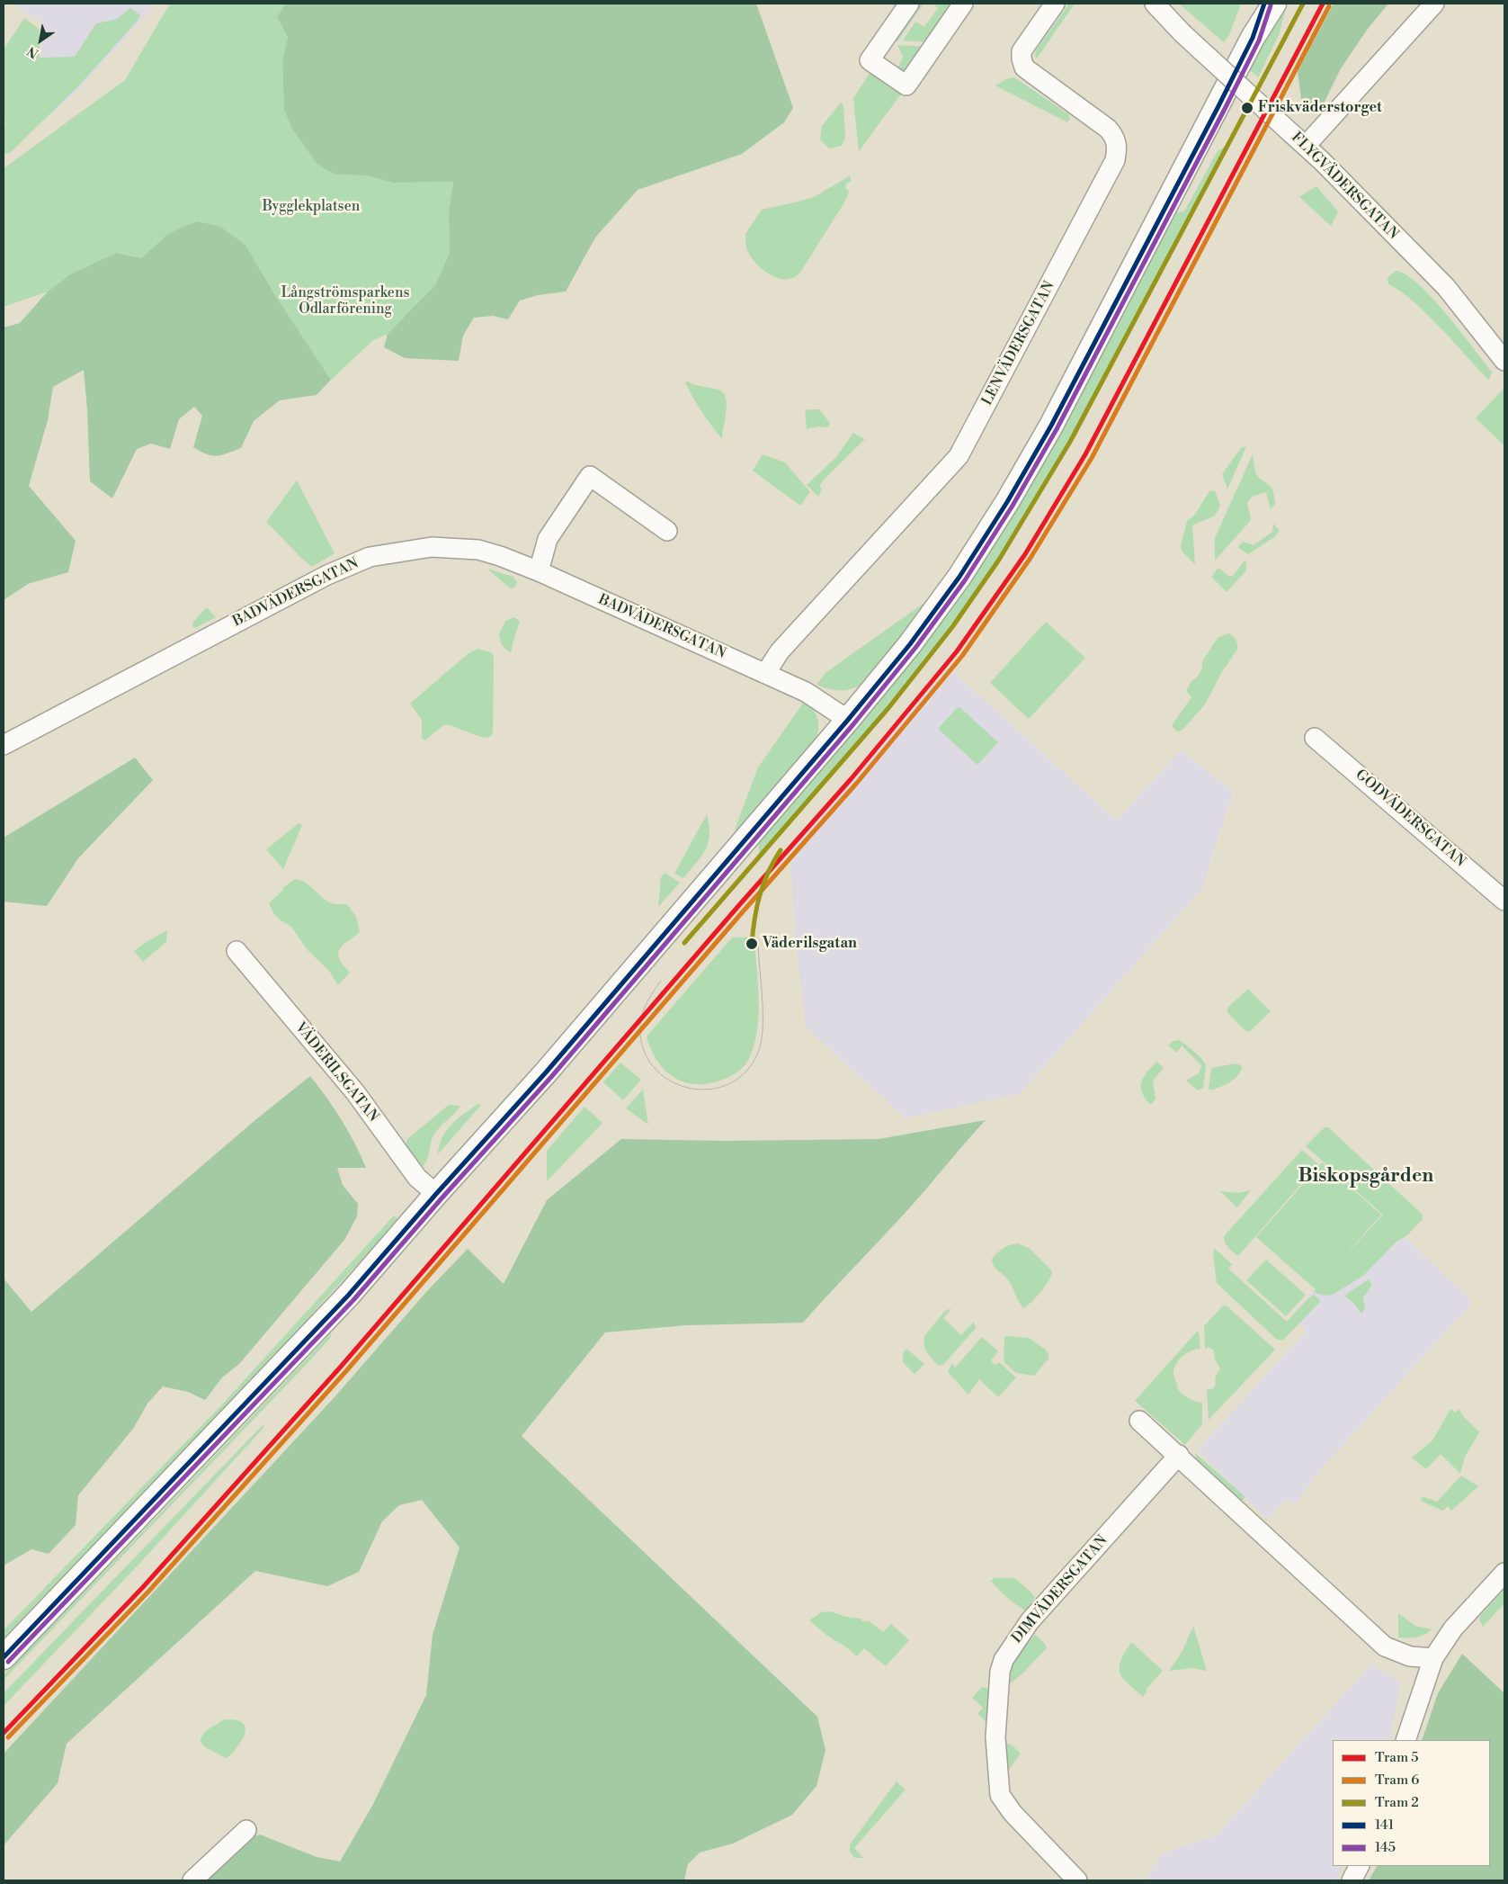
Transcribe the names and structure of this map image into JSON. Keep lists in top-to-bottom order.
{
  "streets": {
    "street": [
      "FLYGVÄDERSGATAN",
      "LENVÄDERSGATAN",
      "BADVÄDERSGATAN",
      "GODVÄDERSGATAN",
      "VÄDERILSGATAN",
      "DIMVÄDERSGATAN"
    ]
  },
  "crossings": [
    ["LENVÄDERSGATAN", "BADVÄDERSGATAN"]
  ],
  "districts": ["Biskopsgården"],
  "parks": ["Bygglekplatsen", "Långströmsparkens Odlarförening"],
  "places": ["Friskväderstorget", "Väderilsgatan"],
  "lines": [
    "tram line 5",
    "tram line 2",
    "transit line 141",
    "transit line 145",
    "tram line 6"
  ],
  "legend": [
    "Tram 5",
    "Tram 6",
    "Tram 2",
    "141",
    "145"
  ],
  "north": "bottom left"
}
